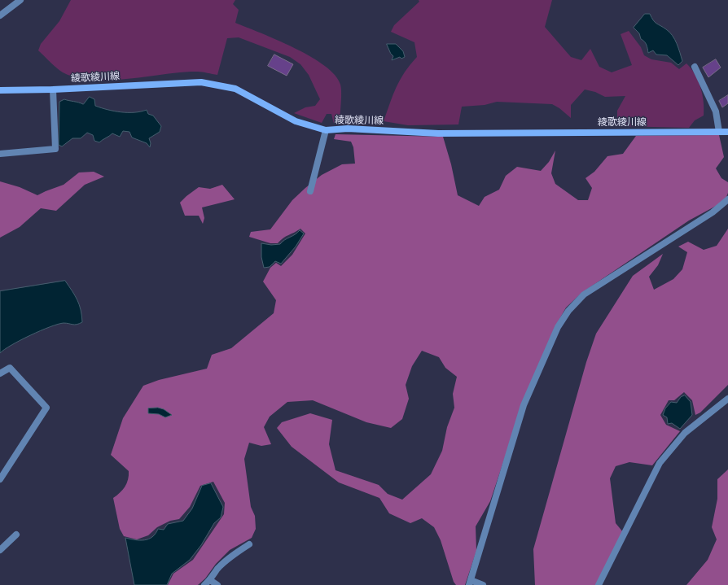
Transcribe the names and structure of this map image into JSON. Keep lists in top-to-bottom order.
{
  "streets": {
    "main road": ["綾歌綾川線"]
  }
}
